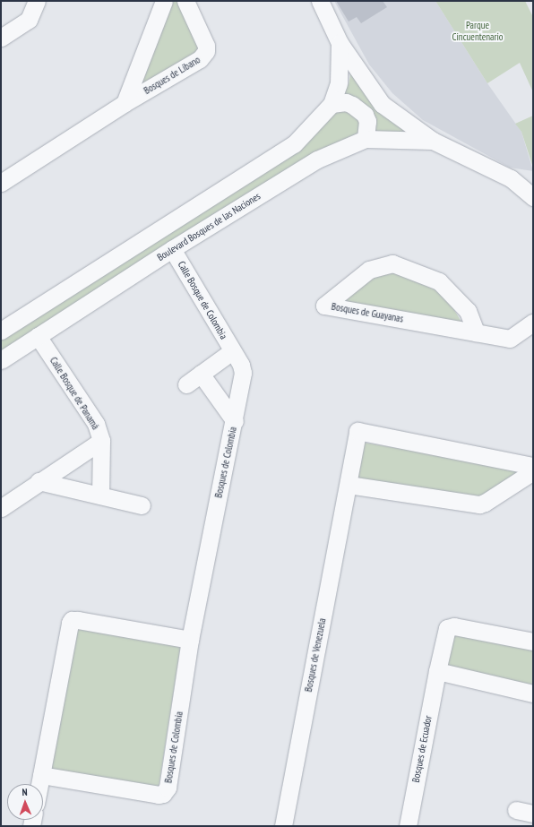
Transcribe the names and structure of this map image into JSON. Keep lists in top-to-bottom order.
{
  "streets": {
    "street": [
      "Bosques de Líbano",
      "Boulevard Bosques de las Naciones",
      "Calle Bosque de Colombia",
      "Bosques de Guayanas",
      "Calle Bosque de Panamá",
      "Bosques de Colombia",
      "Bosques de Venezuela",
      "Bosques de Ecuador"
    ]
  },
  "crossings": [
    ["Boulevard Bosques de las Naciones", "Calle Bosque de Colombia"],
    ["Boulevard Bosques de las Naciones", "Calle Bosque de Panamá"],
    ["Calle Bosque de Colombia", "Bosques de Colombia"]
  ],
  "parks": ["Parque Cincuentenario"],
  "north": "top"
}
